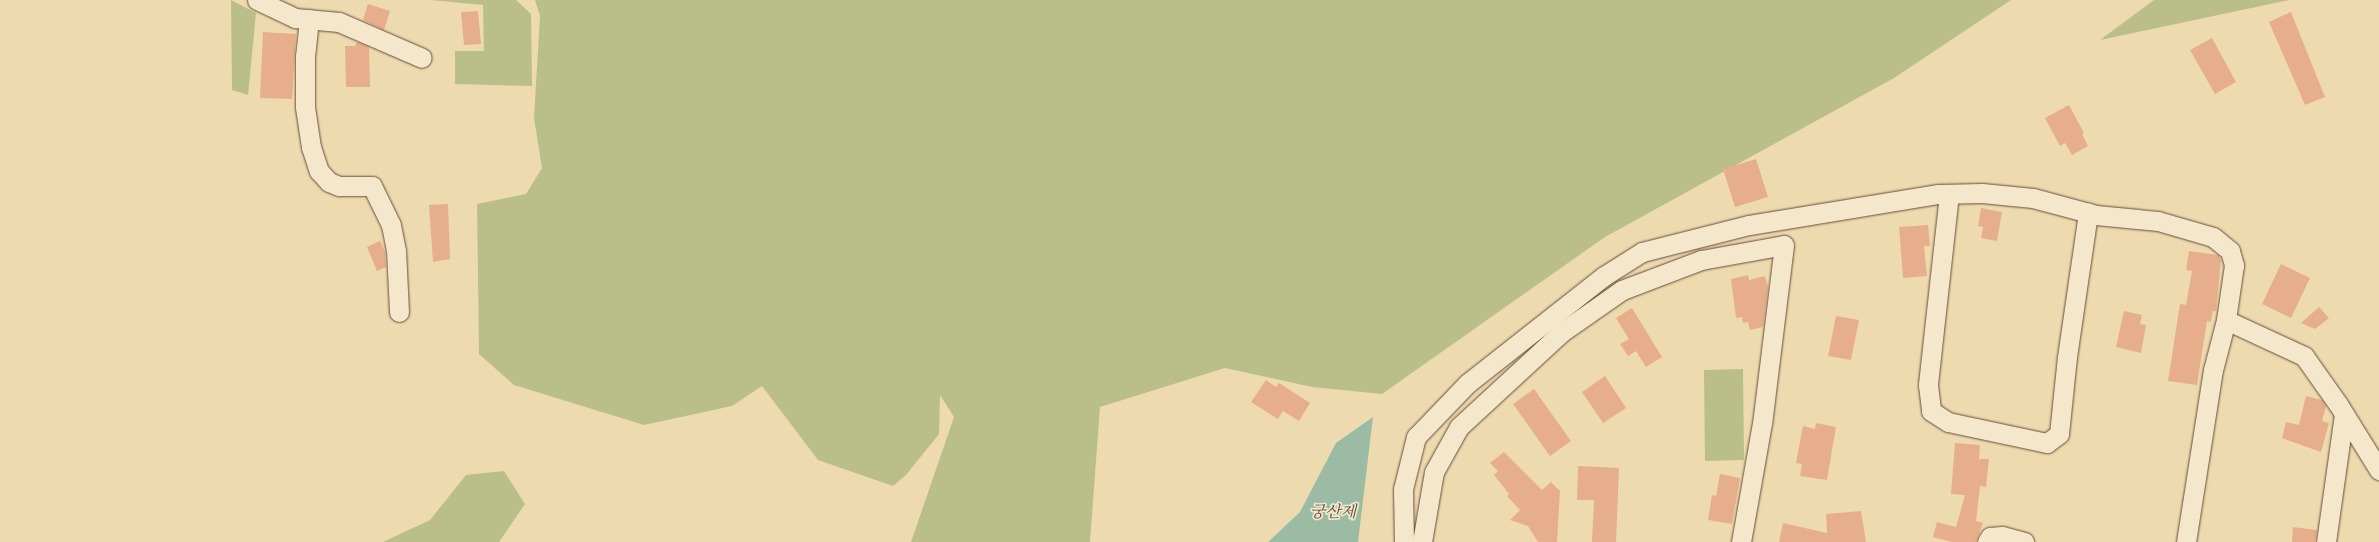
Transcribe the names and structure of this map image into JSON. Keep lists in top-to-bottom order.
{
  "water": ["궁산제"]
}
